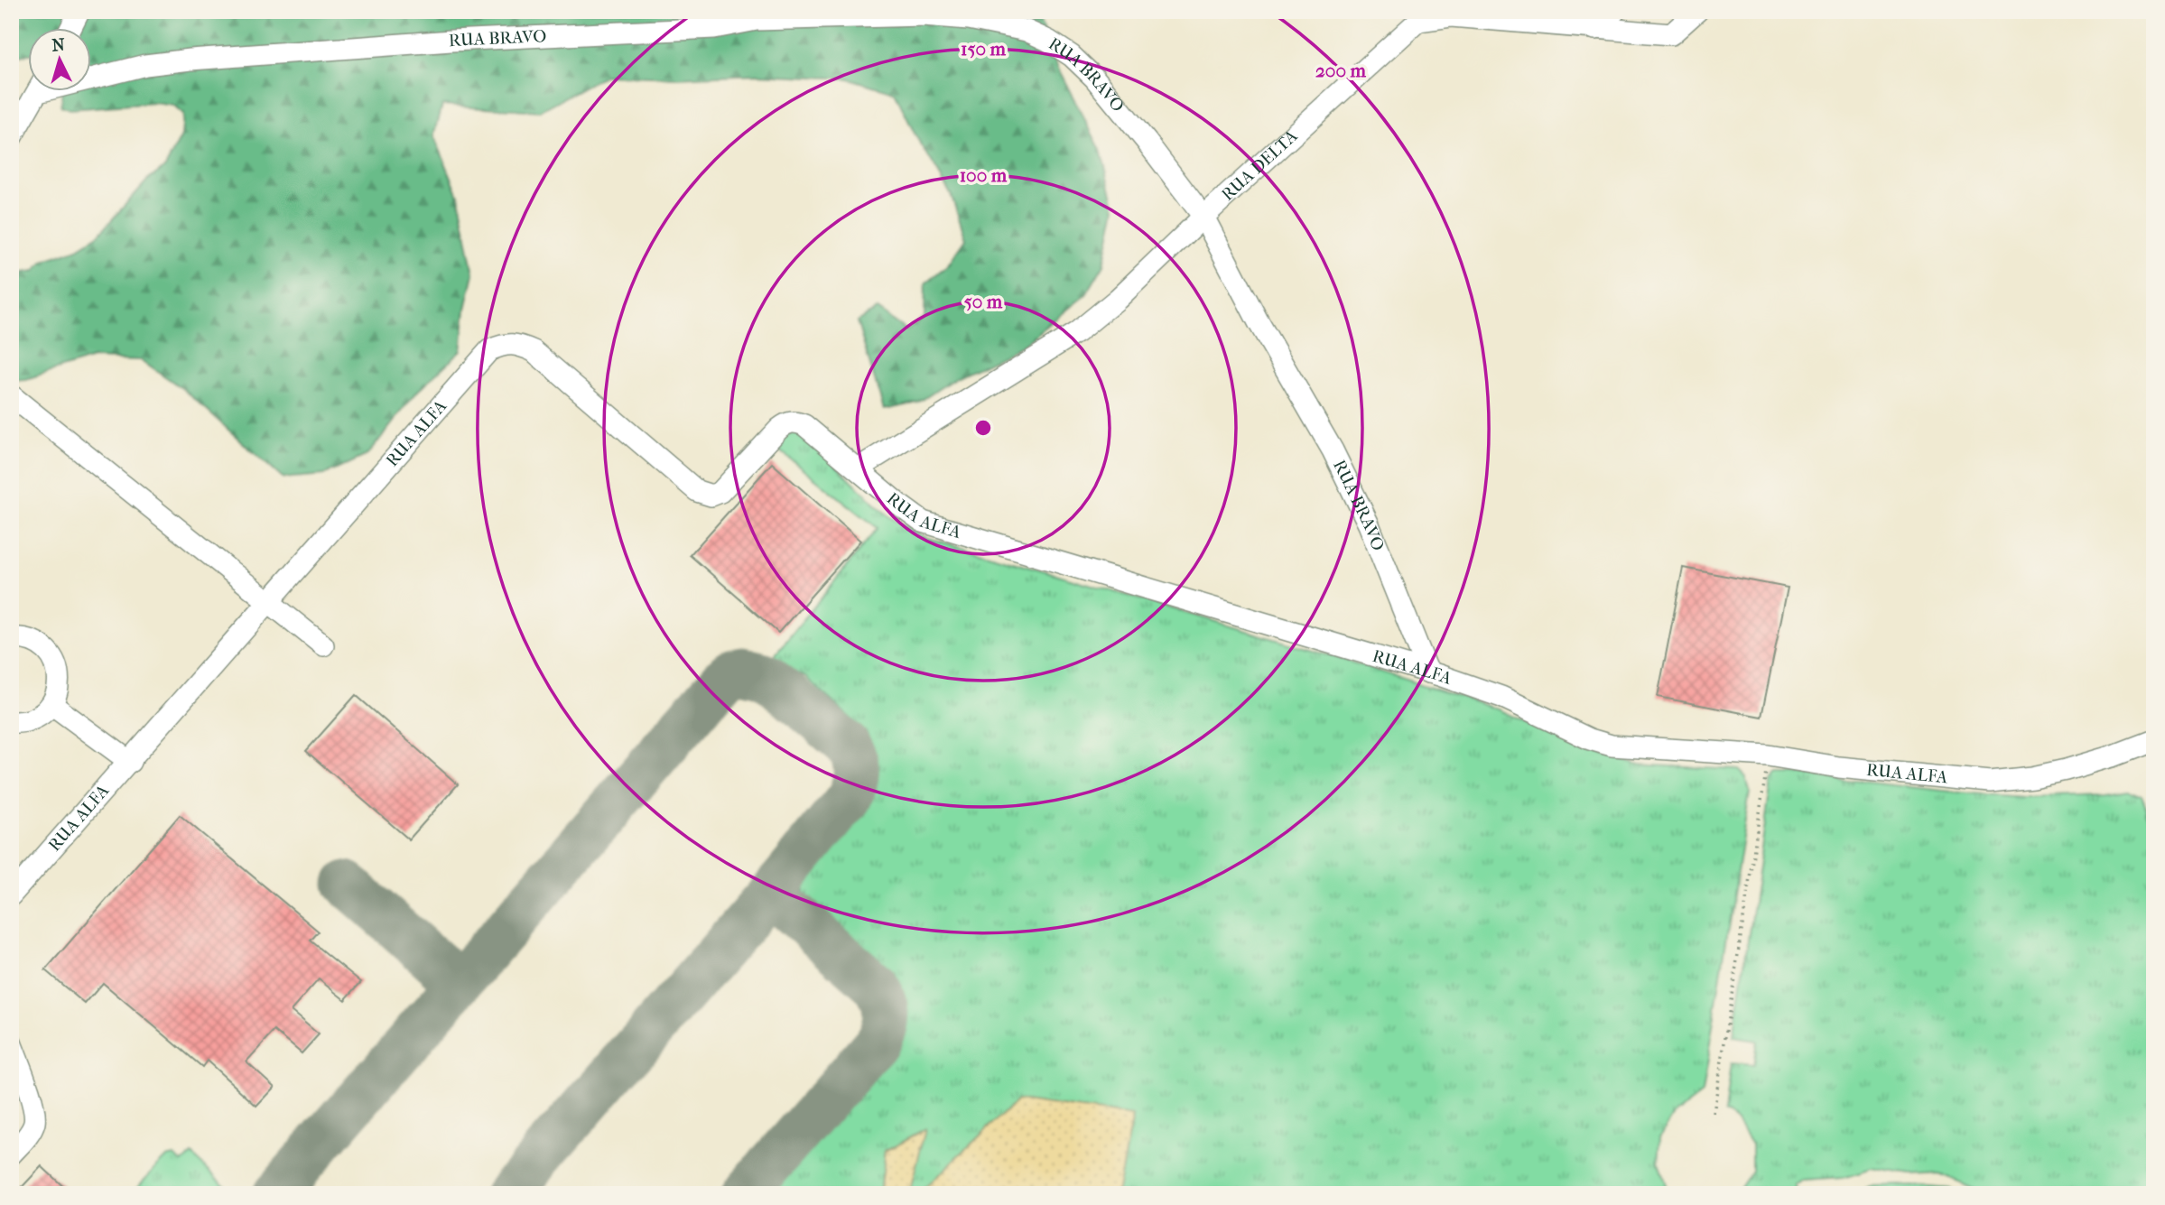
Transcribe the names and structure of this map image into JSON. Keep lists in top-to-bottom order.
{
  "streets": {
    "lane": ["RUA BRAVO", "RUA DELTA", "RUA ALFA"]
  },
  "crossings": [
    ["RUA BRAVO", "RUA DELTA"],
    ["RUA BRAVO", "RUA ALFA"],
    ["RUA DELTA", "RUA ALFA"]
  ],
  "north": "top",
  "rings": [
    "150 m",
    "200 m",
    "100 m",
    "50 m"
  ]
}
